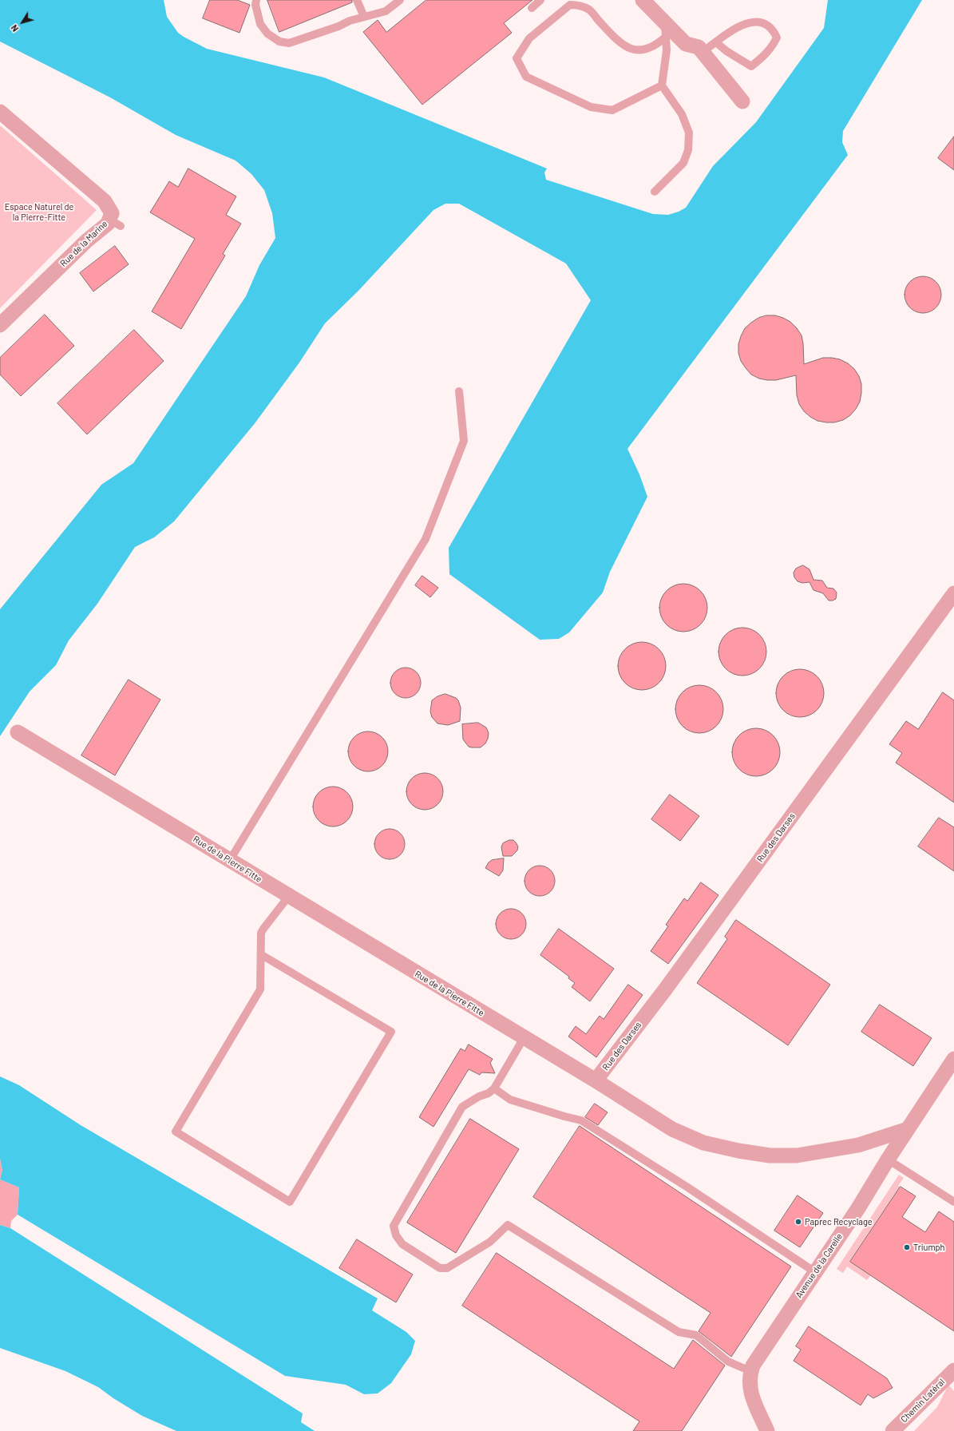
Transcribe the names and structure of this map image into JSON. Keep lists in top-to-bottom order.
{
  "streets": {
    "street": [
      "Rue de la Marine",
      "Rue des Darses",
      "Rue de la Pierre Fitte",
      "Avenue de la Carelle",
      "Chemin Latéral"
    ]
  },
  "crossings": [
    ["Rue des Darses", "Rue de la Pierre Fitte"],
    ["Rue de la Pierre Fitte", "Avenue de la Carelle"]
  ],
  "parks": ["Espace Naturel de la Pierre-Fitte"],
  "places": ["Paprec Recyclage", "Triumph"],
  "north": "bottom left"
}
